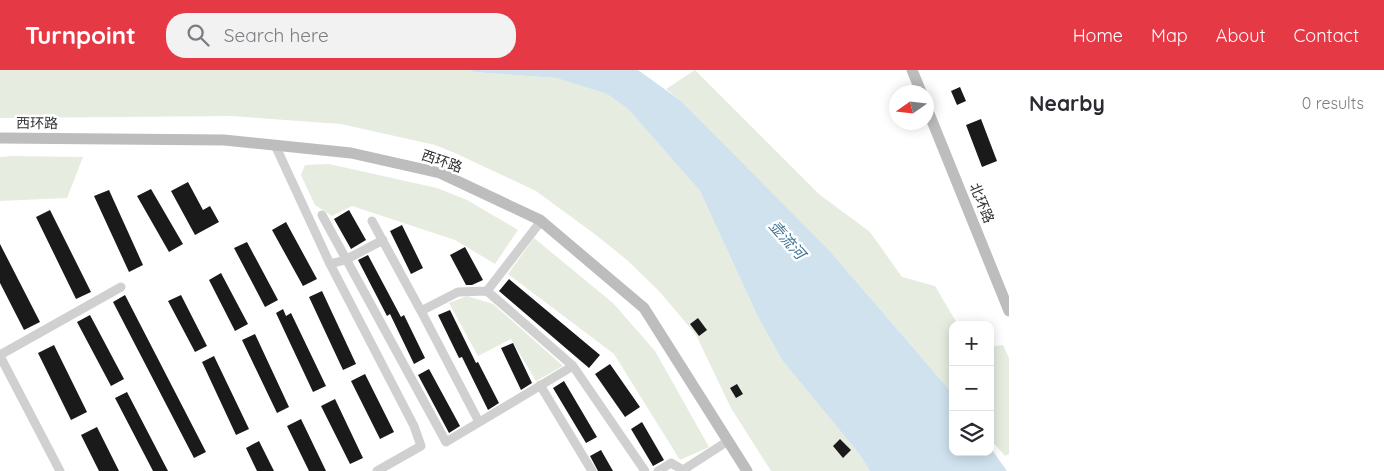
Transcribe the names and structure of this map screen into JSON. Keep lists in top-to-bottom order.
{
  "streets": {
    "main road": ["西环路", "北环路"]
  },
  "water": ["壶流河"],
  "north": "left",
  "page": {
    "header": "Turnpoint",
    "search": "Search here",
    "nav": [
      "Home",
      "Map",
      "About",
      "Contact"
    ],
    "heading": ["Nearby", "0 results"],
    "map_buttons": ["+", "−"]
  }
}
